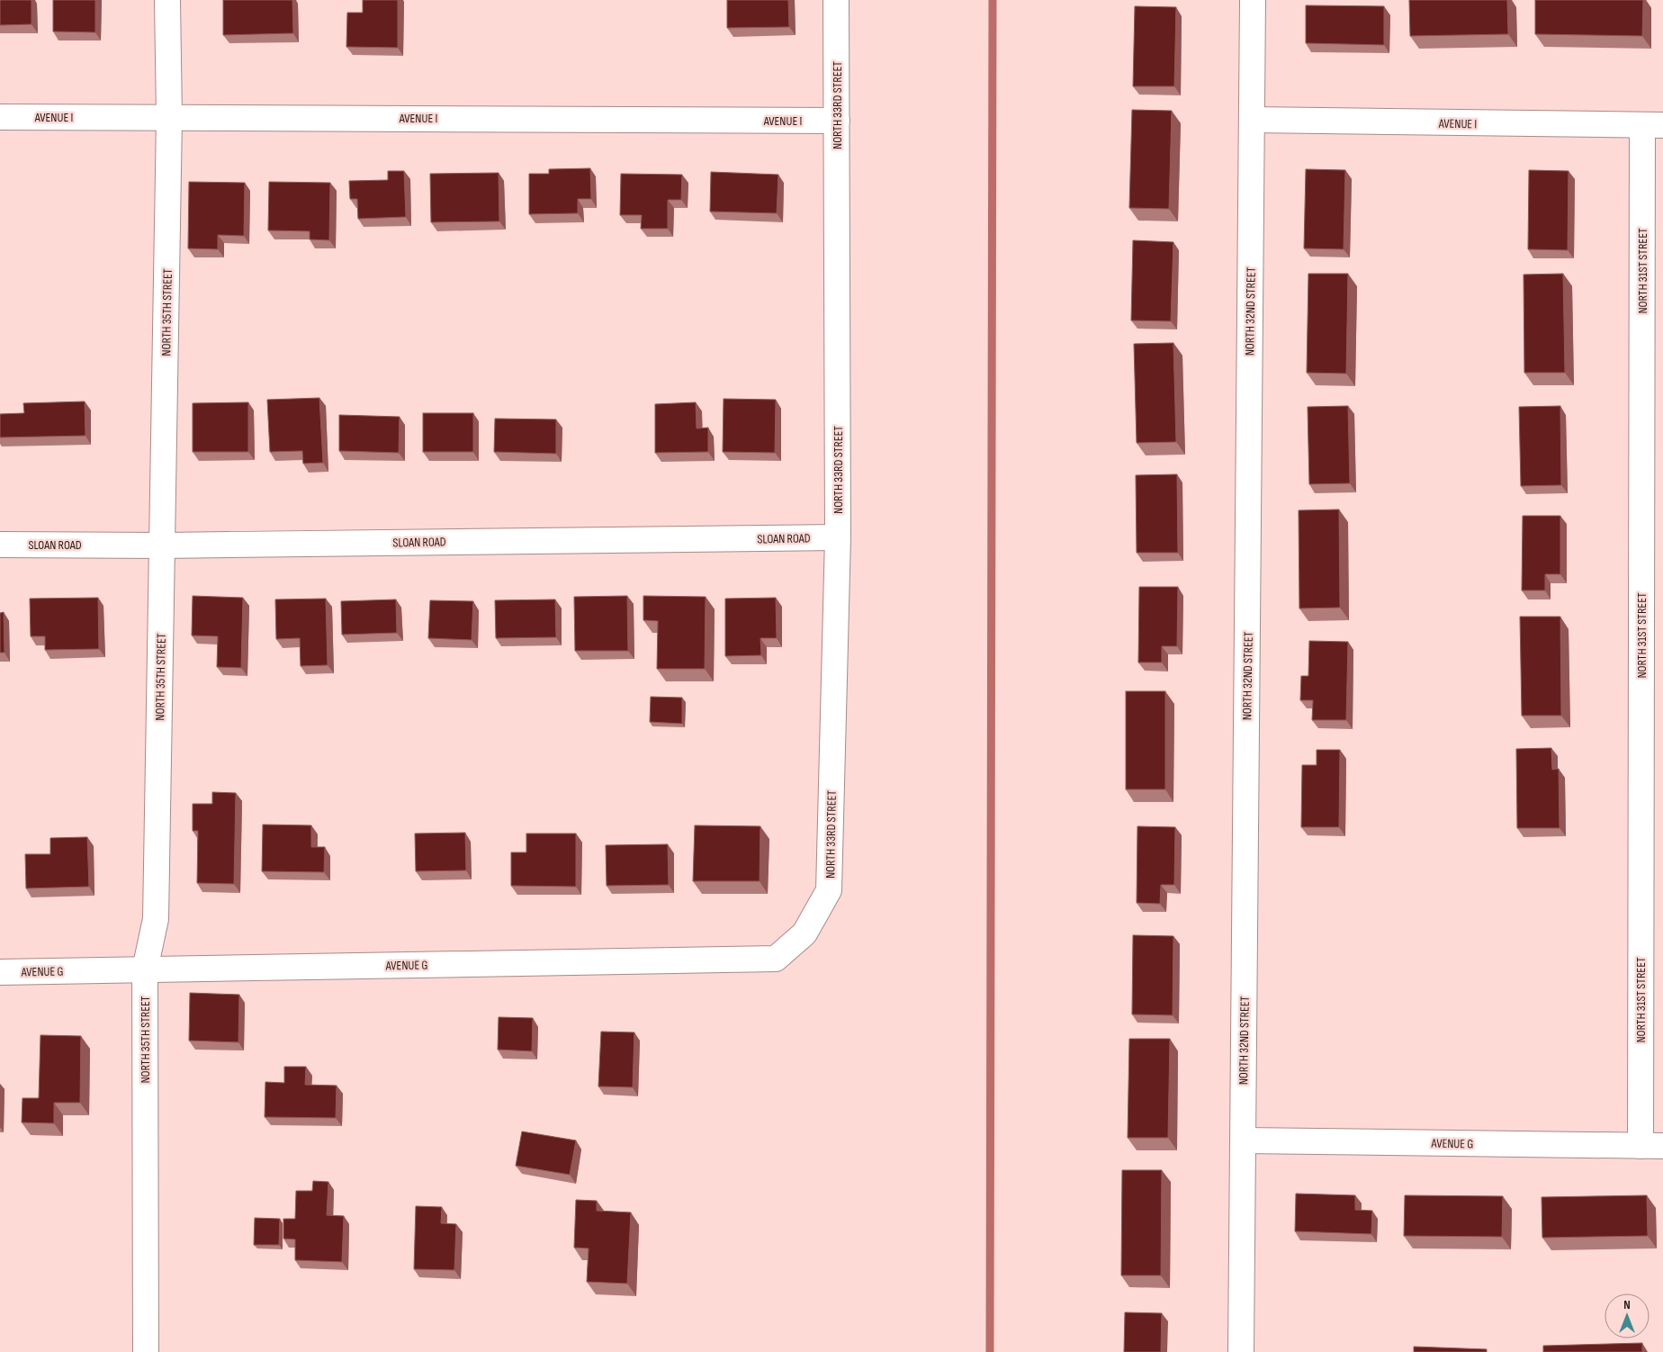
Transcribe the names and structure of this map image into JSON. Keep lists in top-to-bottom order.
{
  "streets": {
    "street": [
      "NORTH 33RD STREET",
      "AVENUE I",
      "NORTH 31ST STREET",
      "NORTH 32ND STREET",
      "NORTH 35TH STREET",
      "SLOAN ROAD",
      "AVENUE G"
    ]
  },
  "crossings": [
    ["NORTH 33RD STREET", "AVENUE I"],
    ["NORTH 33RD STREET", "SLOAN ROAD"],
    ["NORTH 33RD STREET", "AVENUE G"],
    ["AVENUE I", "NORTH 31ST STREET"],
    ["AVENUE I", "NORTH 32ND STREET"],
    ["AVENUE I", "NORTH 35TH STREET"],
    ["NORTH 31ST STREET", "AVENUE G"],
    ["NORTH 32ND STREET", "AVENUE G"],
    ["NORTH 35TH STREET", "SLOAN ROAD"],
    ["NORTH 35TH STREET", "AVENUE G"]
  ],
  "north": "top"
}
